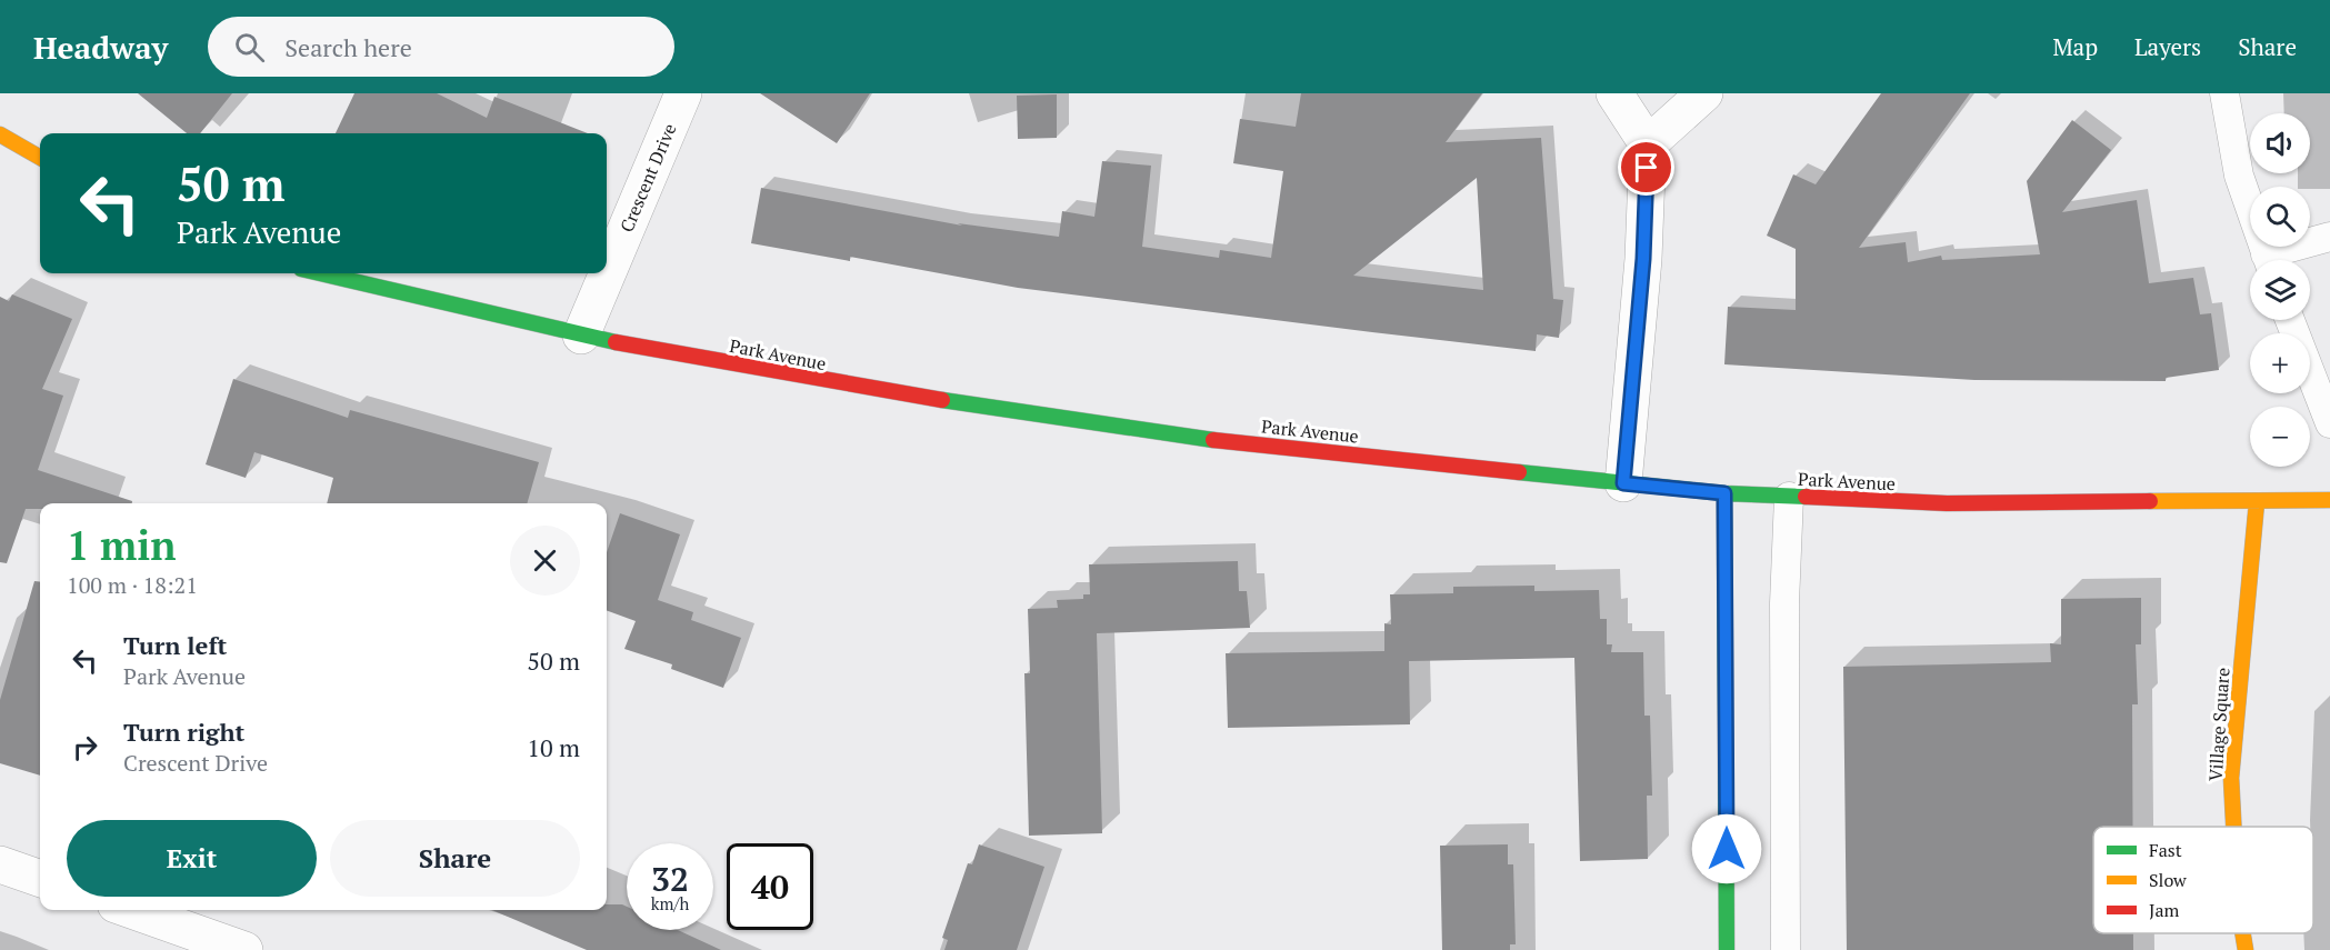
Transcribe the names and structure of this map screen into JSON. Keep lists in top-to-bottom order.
{
  "streets": {
    "main road": ["Park Avenue", "Village Square"],
    "street": ["Crescent Drive"]
  },
  "crossings": [
    ["Crescent Drive", "Park Avenue"],
    ["Park Avenue", "Village Square"]
  ],
  "legend": ["Fast", "Slow", "Jam"],
  "page": {
    "header": "Headway",
    "search": "Search here",
    "nav": ["Map", "Layers", "Share"],
    "map_buttons": ["+", "−"],
    "turn": ["50 m", "Park Avenue"],
    "heading": ["1 min", "100 m · 18:21"],
    "list": [
      {
        "name": "Turn left",
        "note": "Park Avenue",
        "value": "50 m"
      },
      {
        "name": "Turn right",
        "note": "Crescent Drive",
        "value": "10 m"
      }
    ],
    "buttons": ["Exit", "Share"],
    "speed": "32 km/h",
    "limit": "40"
  }
}
